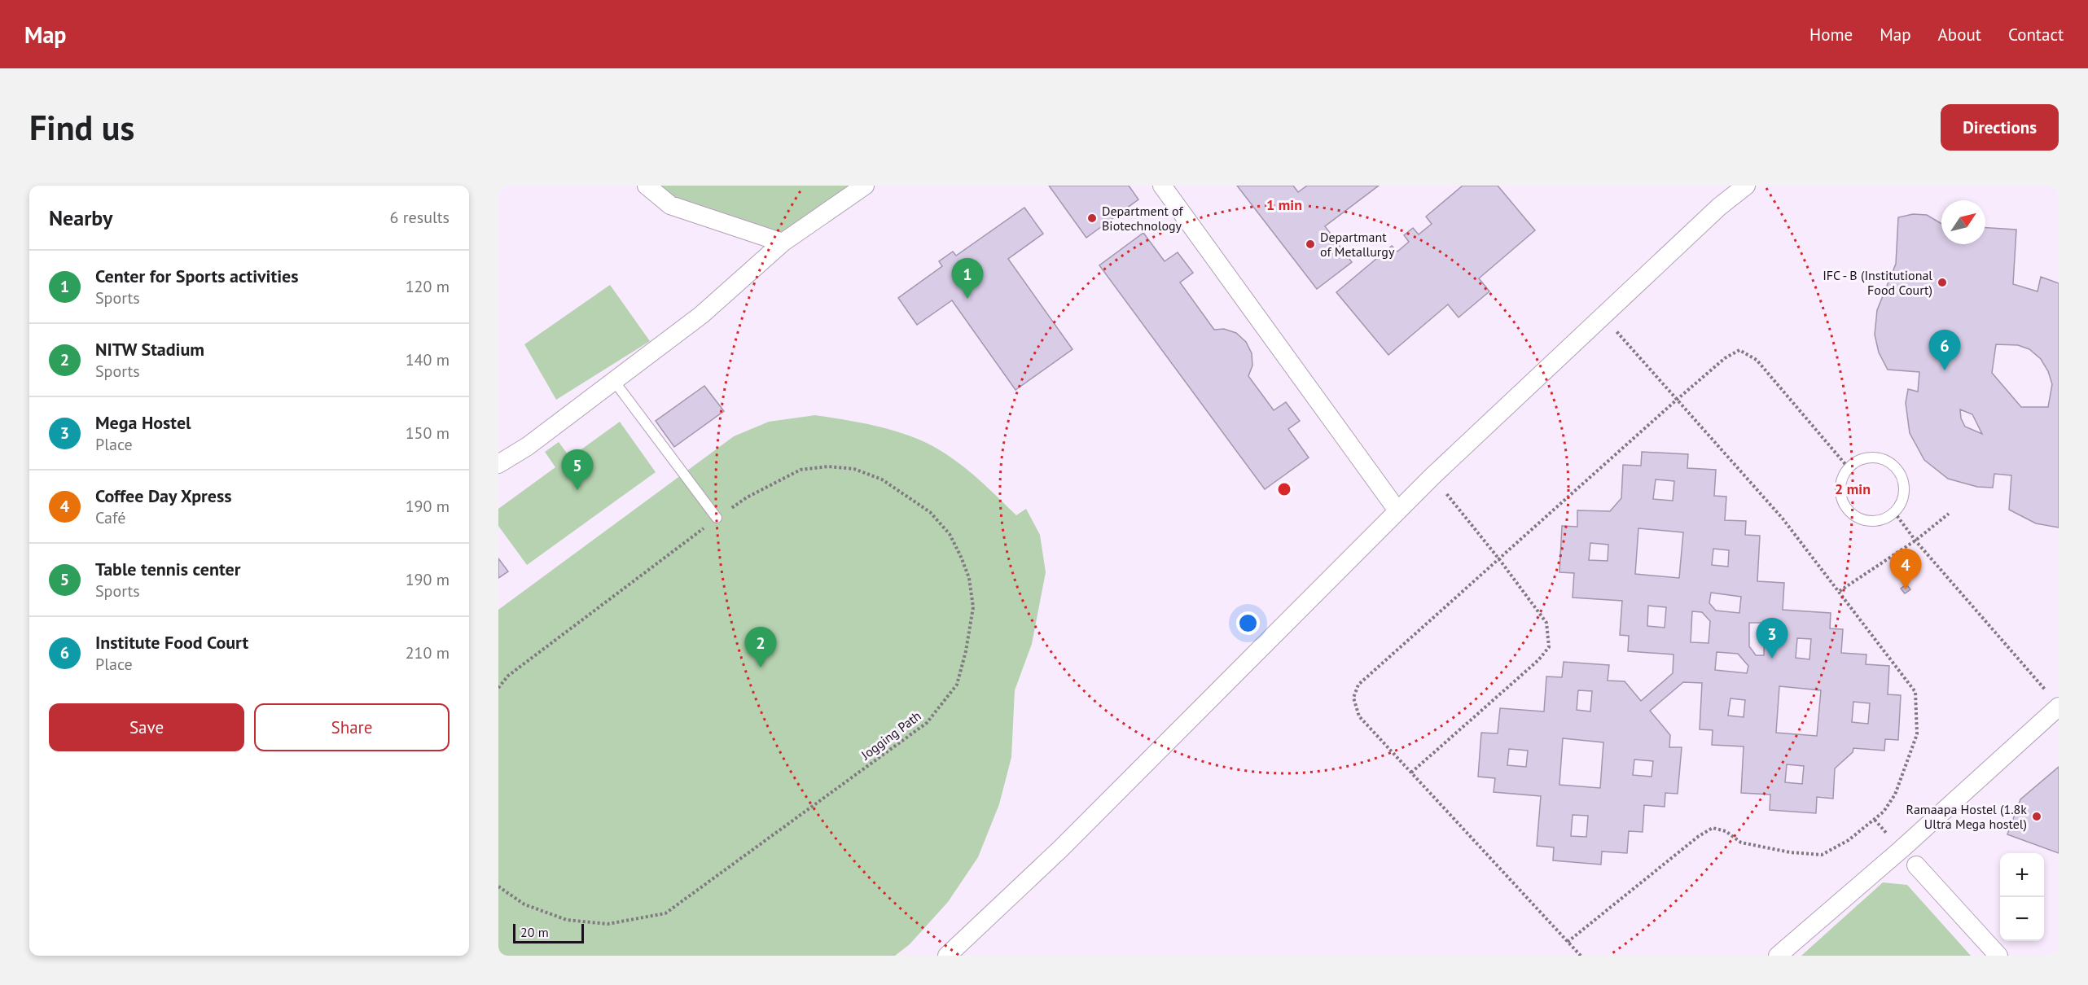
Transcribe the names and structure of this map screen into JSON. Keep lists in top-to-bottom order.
{
  "streets": {
    "path": ["Jogging Path"]
  },
  "places": [
    "Department of Biotechnology",
    "Departmant of Metallurgy",
    "IFC - B (Institutional Food Court)",
    "Ramaapa Hostel (1.8k Ultra Mega hostel)"
  ],
  "scale_bar": "20 m",
  "north": "top right",
  "page": {
    "header": "Map",
    "nav": [
      "Home",
      "Map",
      "About",
      "Contact"
    ],
    "buttons": [
      "Directions",
      ["Save", "Share"]
    ],
    "title": "Find us",
    "heading": ["Nearby", "6 results"],
    "list": [
      {
        "mark": "1",
        "name": "Center for Sports activities",
        "note": "Sports",
        "value": "120 m"
      },
      {
        "mark": "2",
        "name": "NITW Stadium",
        "note": "Sports",
        "value": "140 m"
      },
      {
        "mark": "3",
        "name": "Mega Hostel",
        "note": "Place",
        "value": "150 m"
      },
      {
        "mark": "4",
        "name": "Coffee Day Xpress",
        "note": "Café",
        "value": "190 m"
      },
      {
        "mark": "5",
        "name": "Table tennis center",
        "note": "Sports",
        "value": "190 m"
      },
      {
        "mark": "6",
        "name": "Institute Food Court",
        "note": "Place",
        "value": "210 m"
      }
    ],
    "pins": [
      "1",
      "6",
      "5",
      "4",
      "3",
      "2"
    ],
    "map_buttons": ["+", "−"],
    "scale": "20 m"
  },
  "rings": ["1 min", "2 min"]
}
